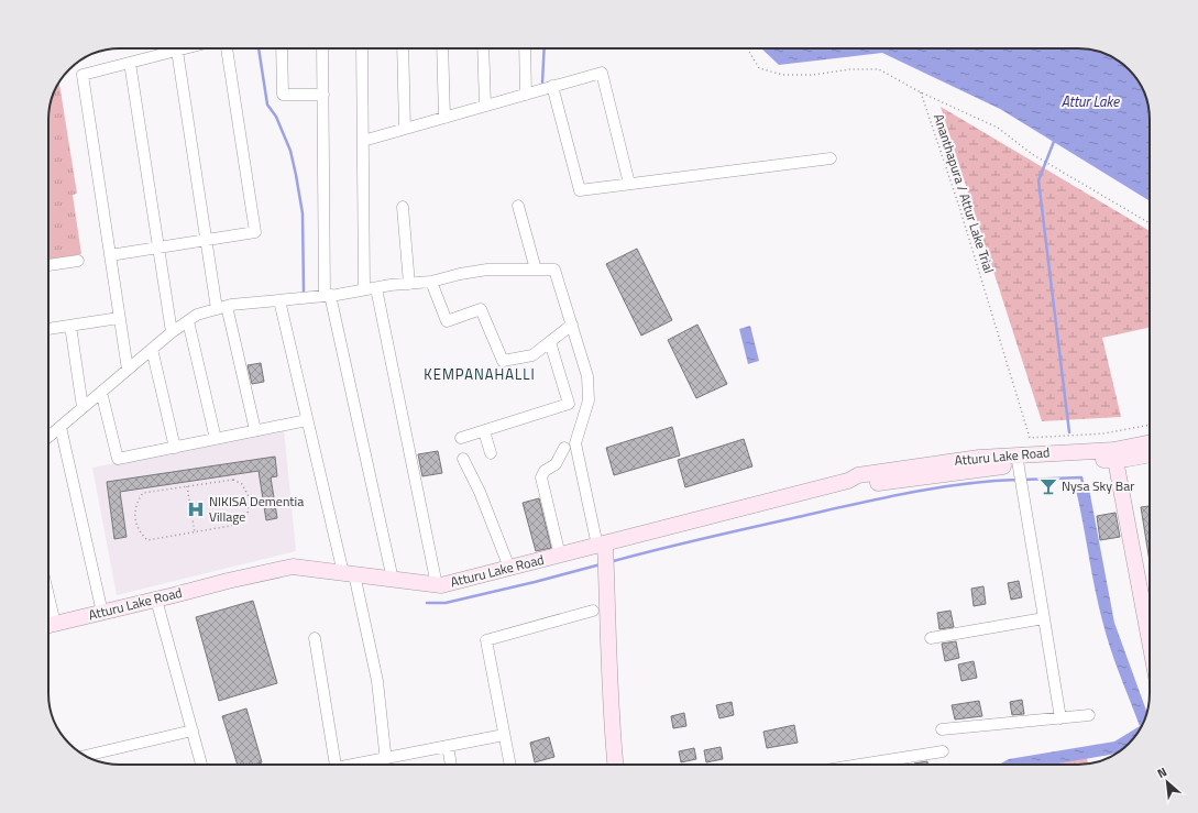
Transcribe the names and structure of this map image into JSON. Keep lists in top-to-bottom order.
{
  "streets": {
    "street": ["Atturu Lake Road"],
    "path": ["Ananthapura / Attur Lake Trial"]
  },
  "districts": ["KEMPANAHALLI"],
  "water": ["Attur Lake"],
  "places": {
    "bar": ["Nysa Sky Bar"],
    "hospital": ["NIKISA Dementia Village"]
  },
  "north": "top left"
}
